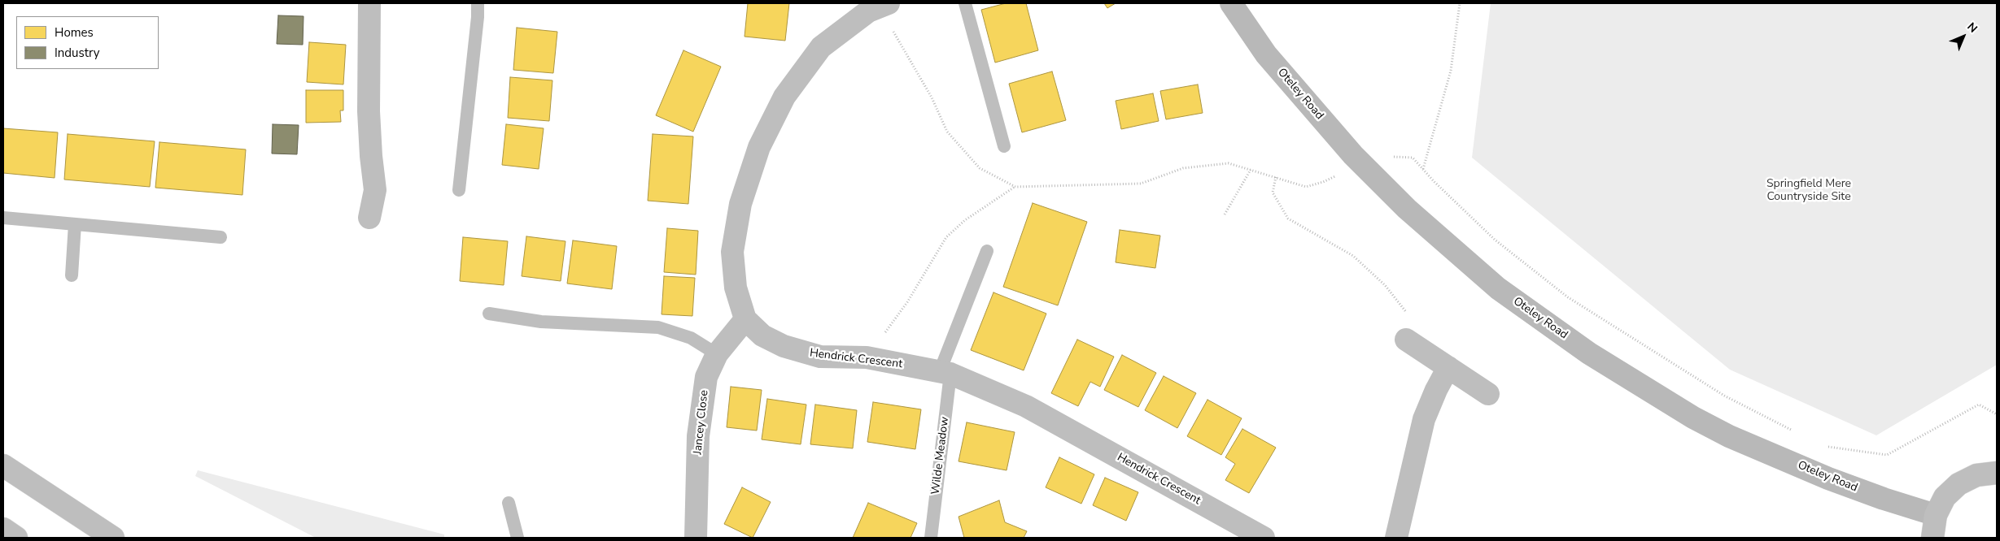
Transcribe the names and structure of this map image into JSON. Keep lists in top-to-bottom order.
{
  "streets": {
    "main road": ["Oteley Road", "Hendrick Crescent", "Jancey Close"],
    "lane": ["Wilde Meadow"]
  },
  "crossings": [
    ["Hendrick Crescent", "Jancey Close"],
    ["Hendrick Crescent", "Wilde Meadow"]
  ],
  "parks": ["Springfield Mere Countryside Site"],
  "legend": ["Homes", "Industry"],
  "north": "top right"
}
